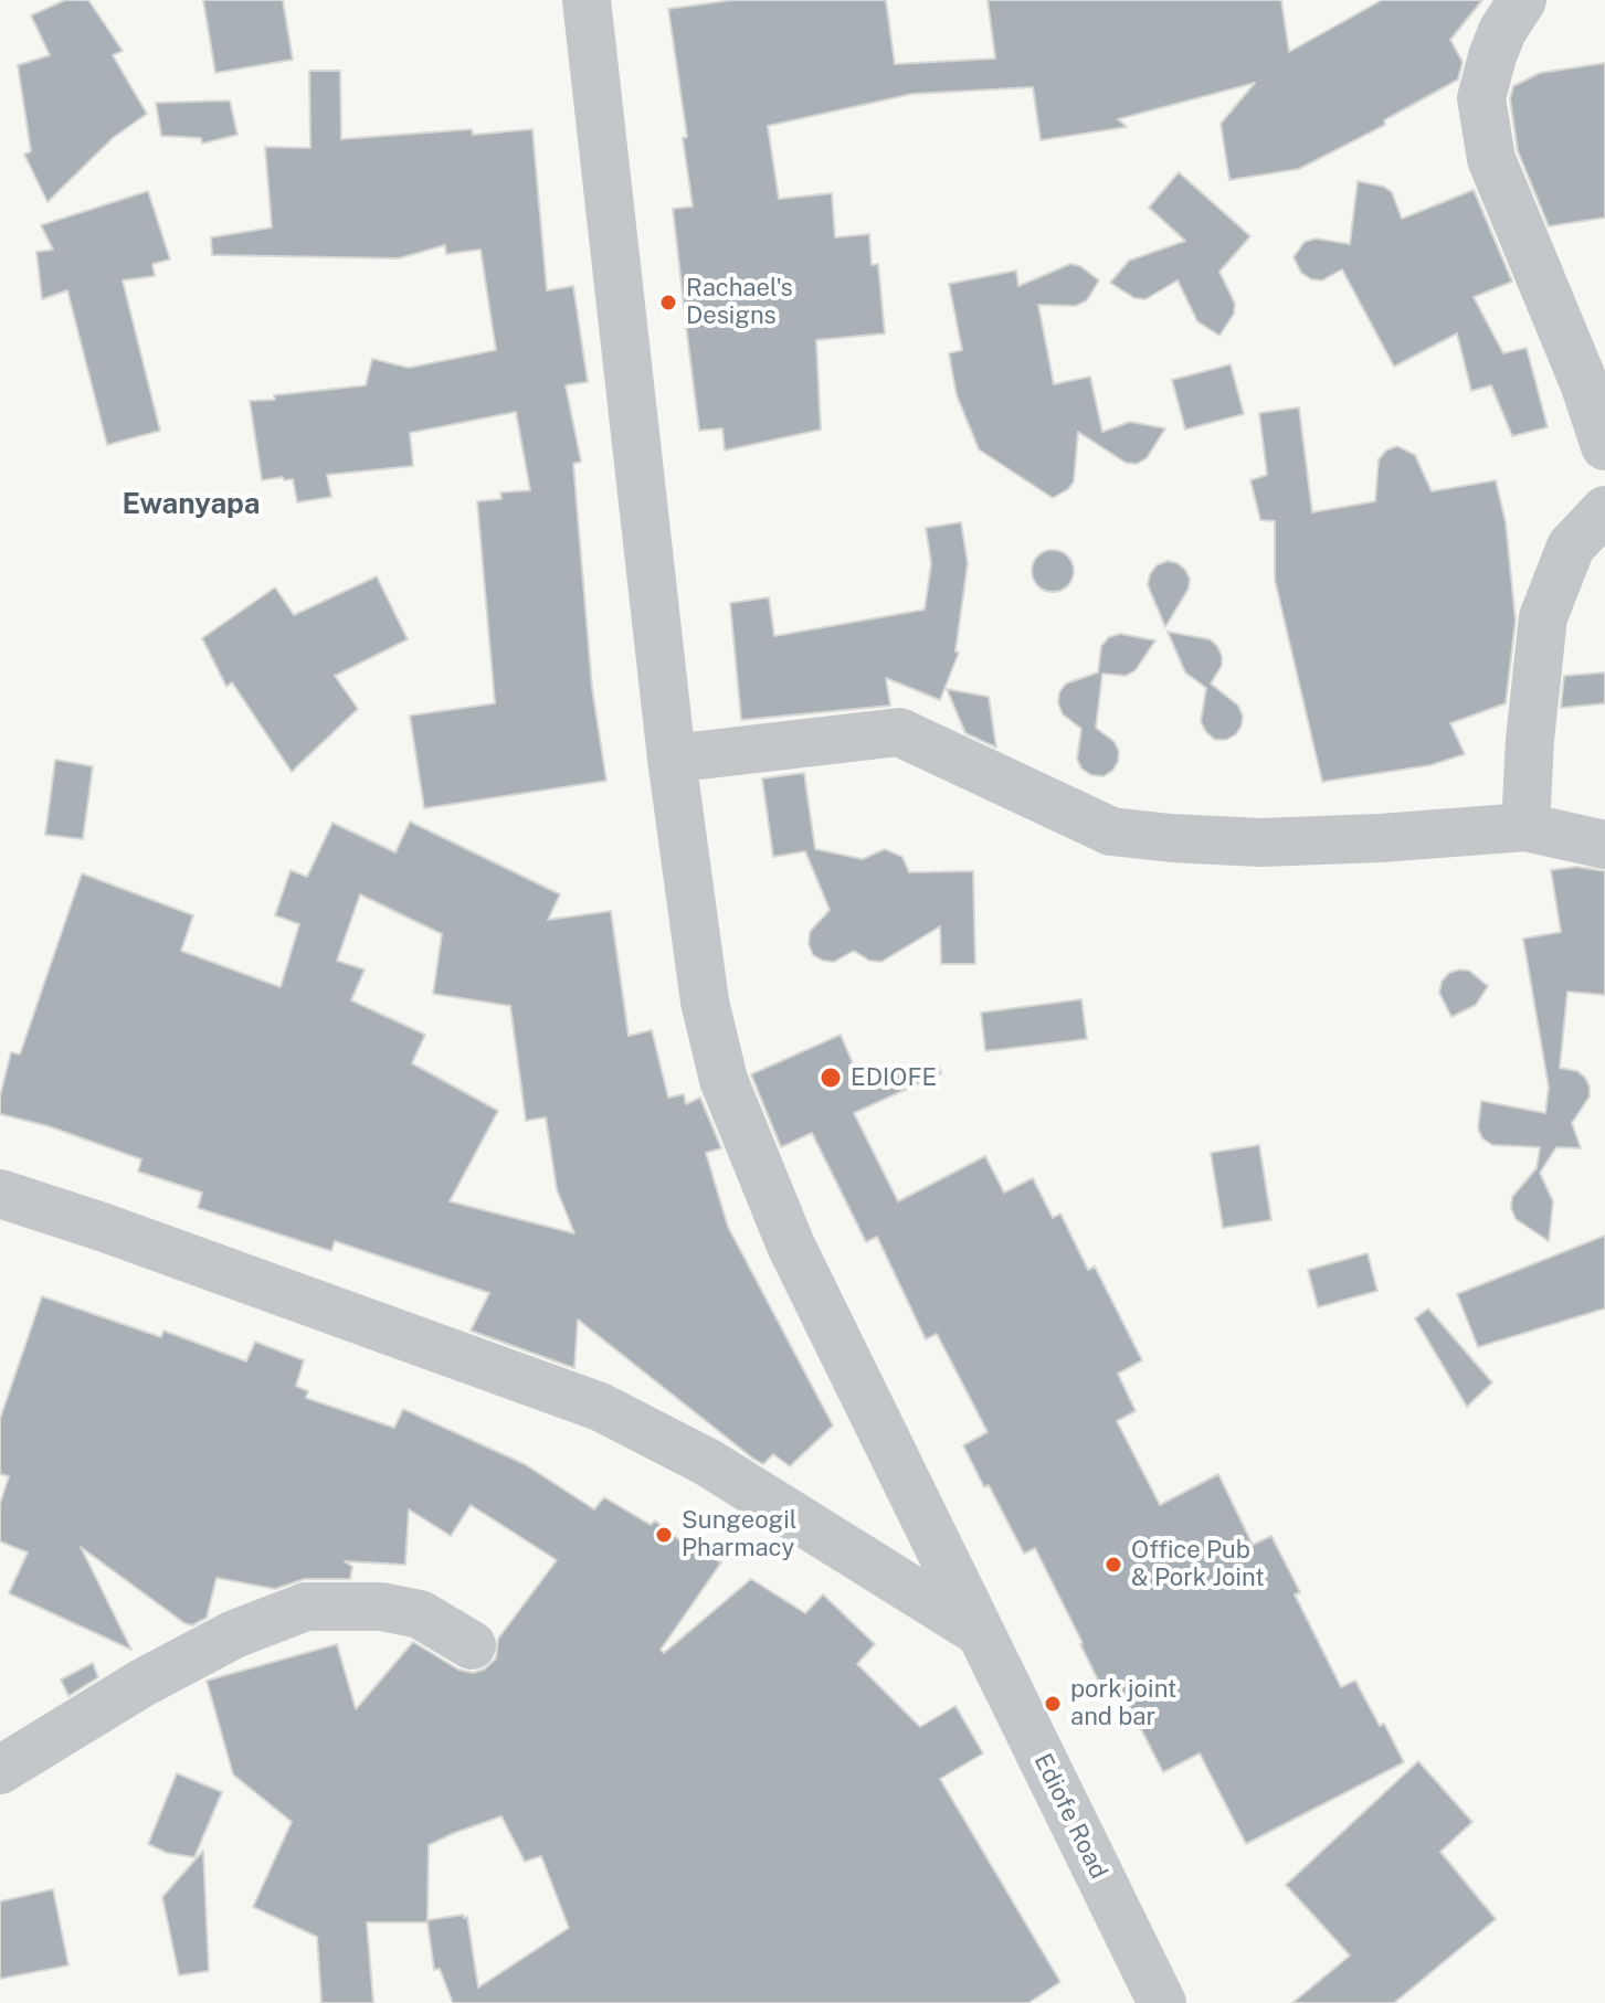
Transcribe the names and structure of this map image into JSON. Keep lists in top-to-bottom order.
{
  "streets": {
    "street": ["Ediofe Road"]
  },
  "districts": ["Ewanyapa"],
  "places": [
    "Rachael's Designs",
    "EDIOFE",
    "Sungeogil Pharmacy",
    "Office Pub & Pork Joint",
    "pork joint and bar"
  ]
}
